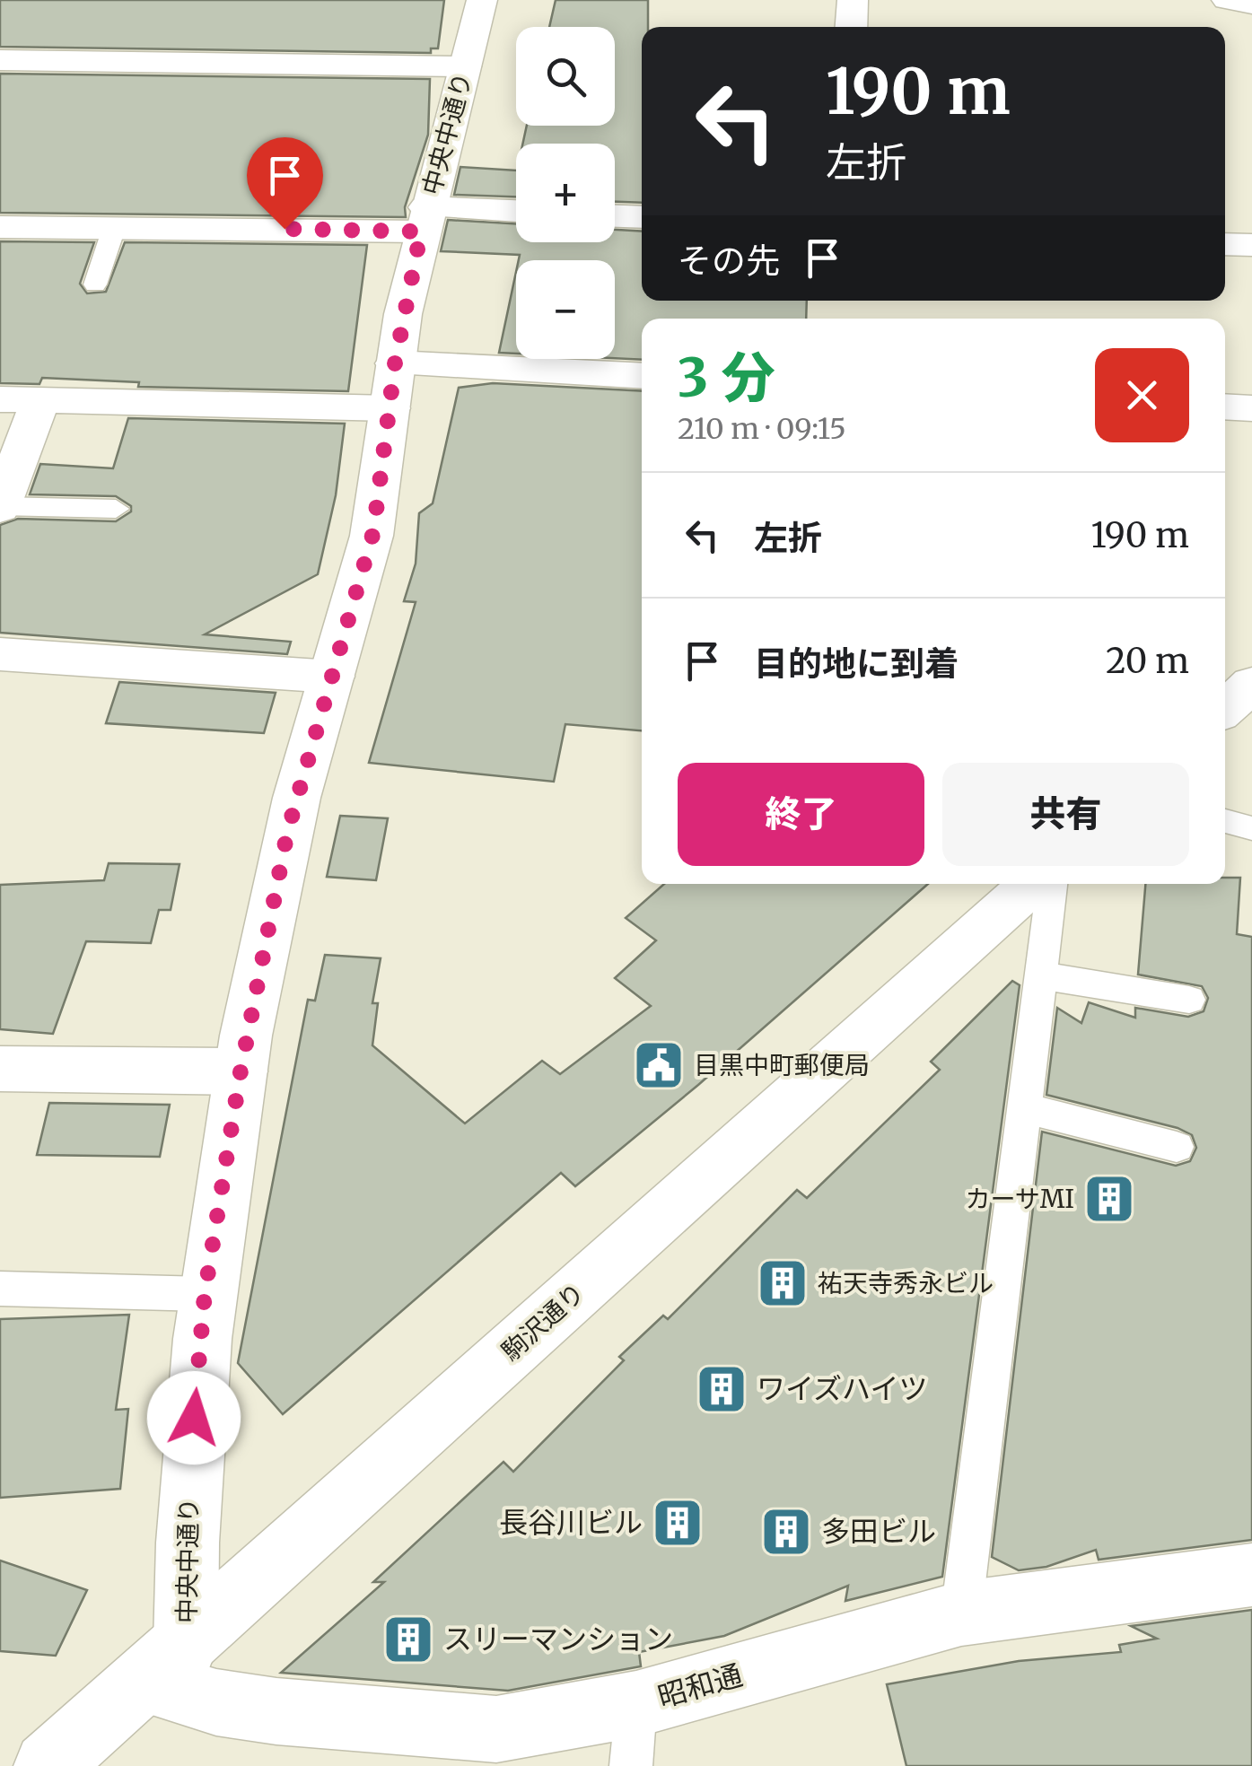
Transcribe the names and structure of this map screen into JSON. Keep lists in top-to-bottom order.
{
  "streets": {
    "street": ["中央中通り", "駒沢通り", "昭和通"]
  },
  "crossings": [
    ["中央中通り", "駒沢通り"],
    ["中央中通り", "昭和通"],
    ["駒沢通り", "昭和通"]
  ],
  "places": {
    "public building": ["目黒中町郵便局"],
    "building": [
      "カーサMI",
      "祐天寺秀永ビル",
      "ワイズハイツ",
      "長谷川ビル",
      "多田ビル",
      "スリーマンション"
    ]
  },
  "page": {
    "map_buttons": ["+", "−"],
    "turn": ["190 m", "左折"],
    "then": "その先",
    "heading": ["3 分", "210 m · 09:15"],
    "list": [
      {
        "name": "左折",
        "value": "190 m"
      },
      {
        "name": "目的地に到着",
        "value": "20 m"
      }
    ],
    "buttons": ["終了", "共有"]
  }
}
